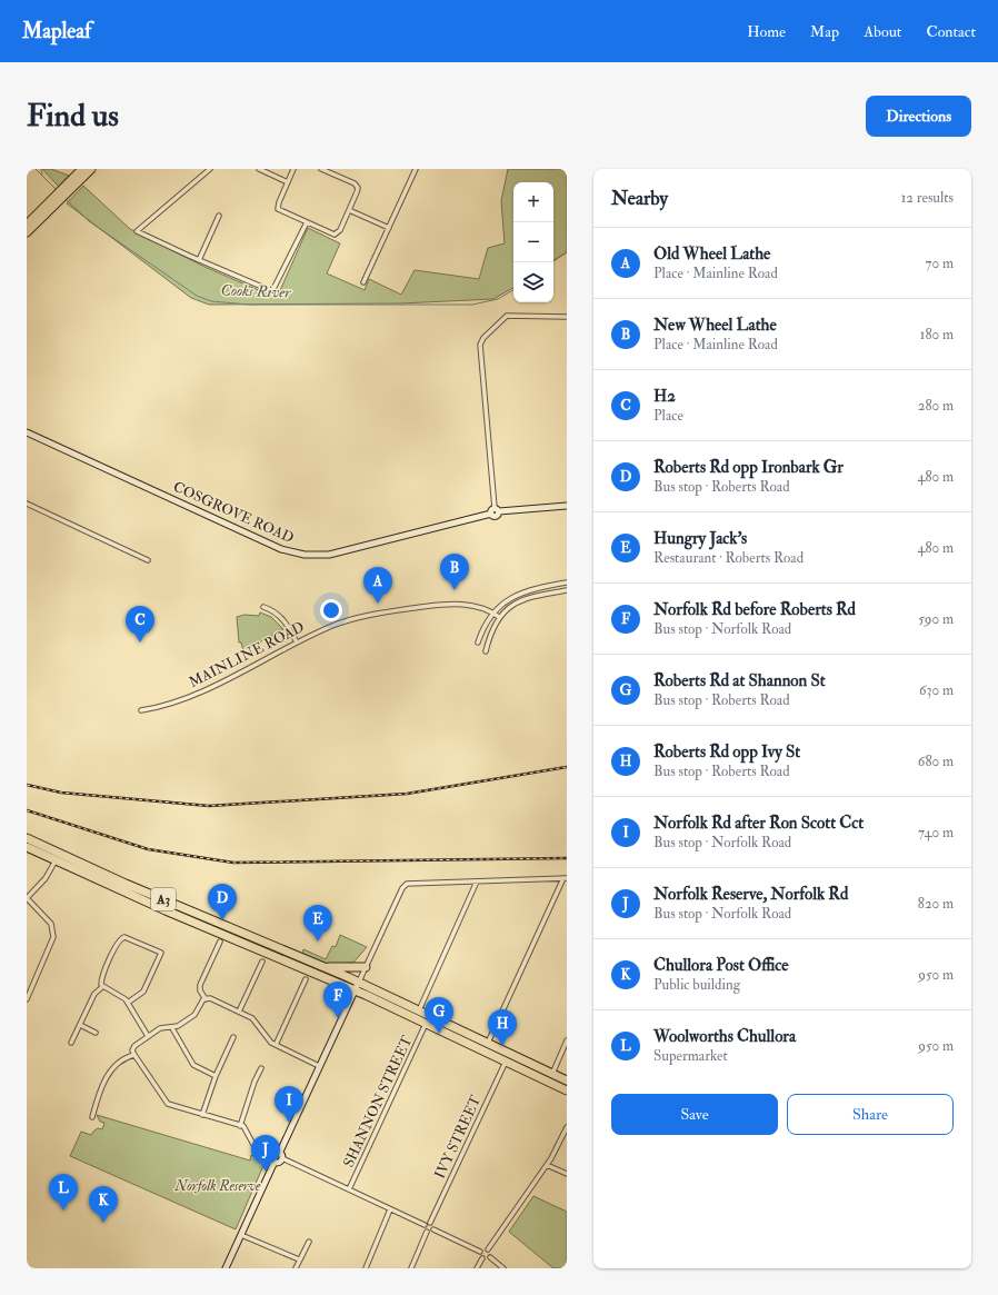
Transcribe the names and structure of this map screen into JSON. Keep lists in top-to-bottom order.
{
  "streets": {
    "highway": ["A3"],
    "main road": ["COSGROVE ROAD"],
    "street": ["MAINLINE ROAD", "SHANNON STREET", "IVY STREET"]
  },
  "crossings": [
    ["A3", "SHANNON STREET"],
    ["A3", "IVY STREET"]
  ],
  "water": ["Cooks River"],
  "parks": ["Norfolk Reserve"],
  "page": {
    "header": "Mapleaf",
    "nav": [
      "Home",
      "Map",
      "About",
      "Contact"
    ],
    "buttons": [
      "Directions",
      ["Save", "Share"]
    ],
    "title": "Find us",
    "heading": ["Nearby", "12 results"],
    "map_buttons": ["+", "−"],
    "list": [
      {
        "mark": "A",
        "name": "Old Wheel Lathe",
        "note": "Place · Mainline Road",
        "value": "70 m"
      },
      {
        "mark": "B",
        "name": "New Wheel Lathe",
        "note": "Place · Mainline Road",
        "value": "180 m"
      },
      {
        "mark": "C",
        "name": "H2",
        "note": "Place",
        "value": "280 m"
      },
      {
        "mark": "D",
        "name": "Roberts Rd opp Ironbark Gr",
        "note": "Bus stop · Roberts Road",
        "value": "480 m"
      },
      {
        "mark": "E",
        "name": "Hungry Jack's",
        "note": "Restaurant · Roberts Road",
        "value": "480 m"
      },
      {
        "mark": "F",
        "name": "Norfolk Rd before Roberts Rd",
        "note": "Bus stop · Norfolk Road",
        "value": "590 m"
      },
      {
        "mark": "G",
        "name": "Roberts Rd at Shannon St",
        "note": "Bus stop · Roberts Road",
        "value": "630 m"
      },
      {
        "mark": "H",
        "name": "Roberts Rd opp Ivy St",
        "note": "Bus stop · Roberts Road",
        "value": "680 m"
      },
      {
        "mark": "I",
        "name": "Norfolk Rd after Ron Scott Cct",
        "note": "Bus stop · Norfolk Road",
        "value": "740 m"
      },
      {
        "mark": "J",
        "name": "Norfolk Reserve, Norfolk Rd",
        "note": "Bus stop · Norfolk Road",
        "value": "820 m"
      },
      {
        "mark": "K",
        "name": "Chullora Post Office",
        "note": "Public building",
        "value": "950 m"
      },
      {
        "mark": "L",
        "name": "Woolworths Chullora",
        "note": "Supermarket",
        "value": "950 m"
      }
    ],
    "pins": [
      "B",
      "A",
      "C",
      "D",
      "E",
      "F",
      "G",
      "H",
      "I",
      "J",
      "L",
      "K"
    ]
  }
}
